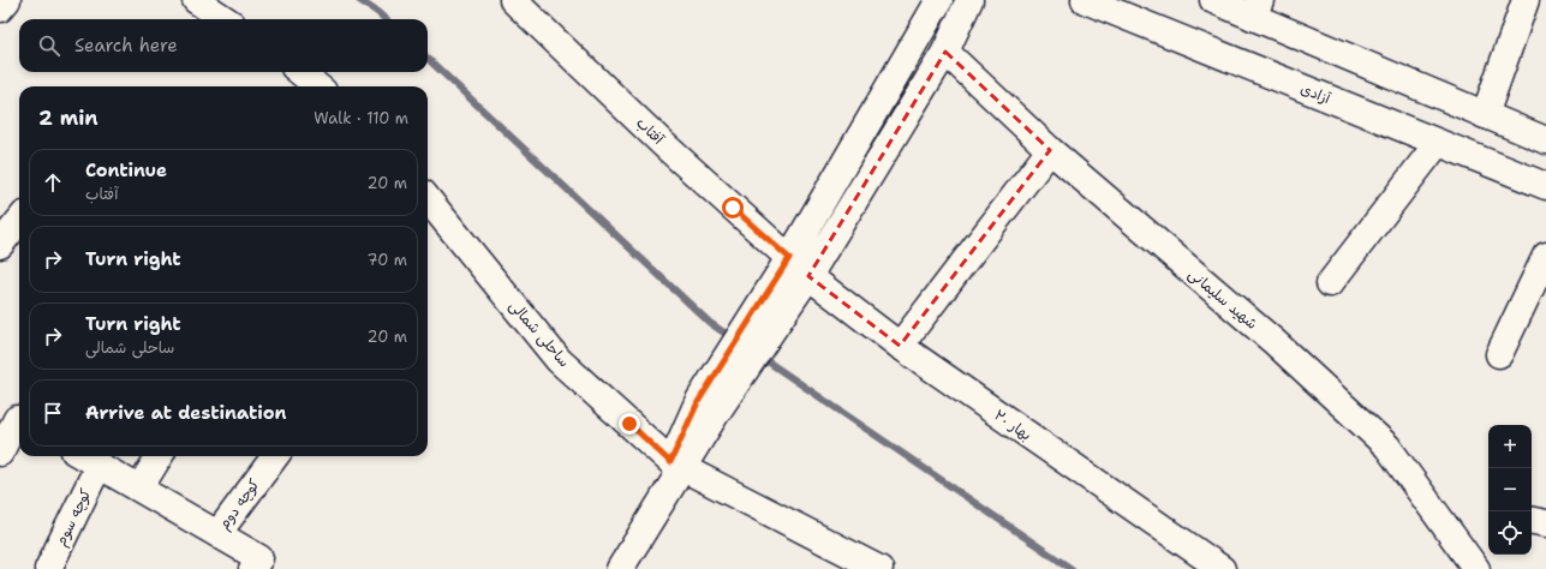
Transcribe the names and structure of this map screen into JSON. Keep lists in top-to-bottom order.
{
  "streets": {
    "street": [
      "آزادی",
      "آفتاب",
      "شهید سلیمانی",
      "ساحلی شمالی",
      "بهار ۲۰",
      "کوچه دوم",
      "کوچه سوم"
    ]
  },
  "crossings": [
    ["آفتاب", "بهار ۲۰"]
  ],
  "page": {
    "search": "Search here",
    "heading": ["2 min", "Walk · 110 m"],
    "list": [
      ["Continue", "آفتاب", "20 m"],
      ["Turn right", "70 m"],
      ["Turn right", "ساحلی شمالی", "20 m"],
      "Arrive at destination"
    ],
    "map_buttons": ["+", "−"]
  }
}
